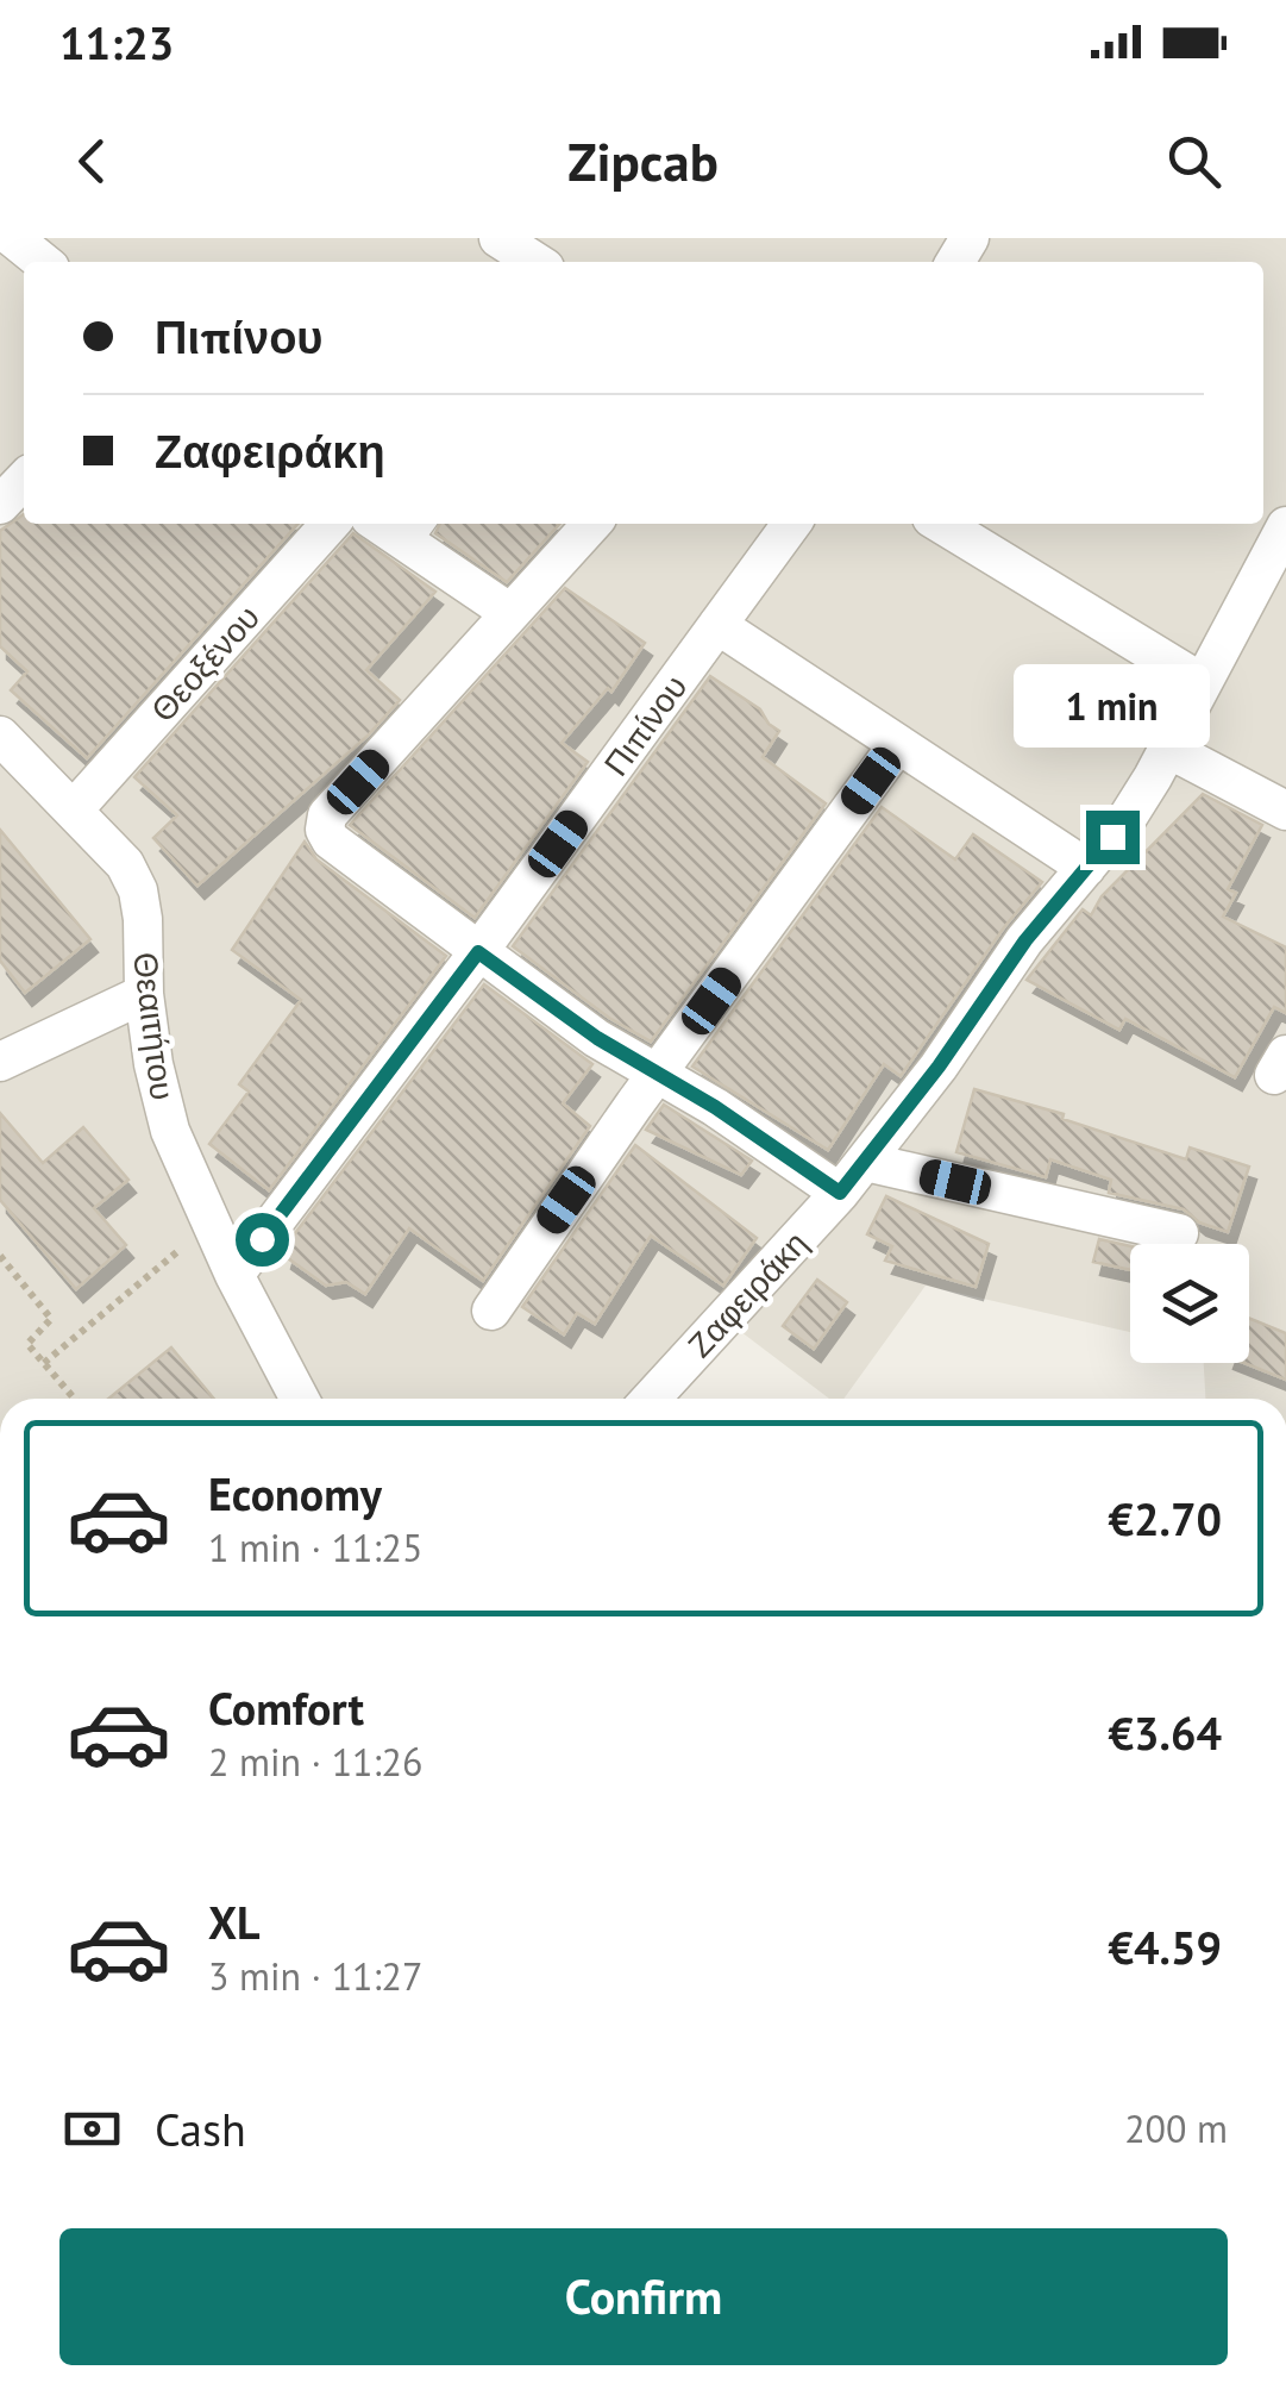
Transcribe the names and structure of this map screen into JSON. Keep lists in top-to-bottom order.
{
  "streets": {
    "street": [
      "Θεοξένου",
      "Πιπίνου",
      "Θεαιτήτου",
      "Ζαφειράκη"
    ]
  },
  "crossings": [
    ["Θεοξένου", "Θεαιτήτου"],
    ["Πιπίνου", "Θεαιτήτου"]
  ],
  "page": {
    "status": "11:23",
    "header": "Zipcab",
    "banner": ["Πιπίνου", "Ζαφειράκη"],
    "bubble": "1 min",
    "list": [
      {
        "name": "Economy",
        "note": "1 min · 11:25",
        "value": "€2.70"
      },
      {
        "name": "Comfort",
        "note": "2 min · 11:26",
        "value": "€3.64"
      },
      {
        "name": "XL",
        "note": "3 min · 11:27",
        "value": "€4.59"
      }
    ],
    "pay": ["Cash", "200 m"],
    "buttons": "Confirm"
  }
}
